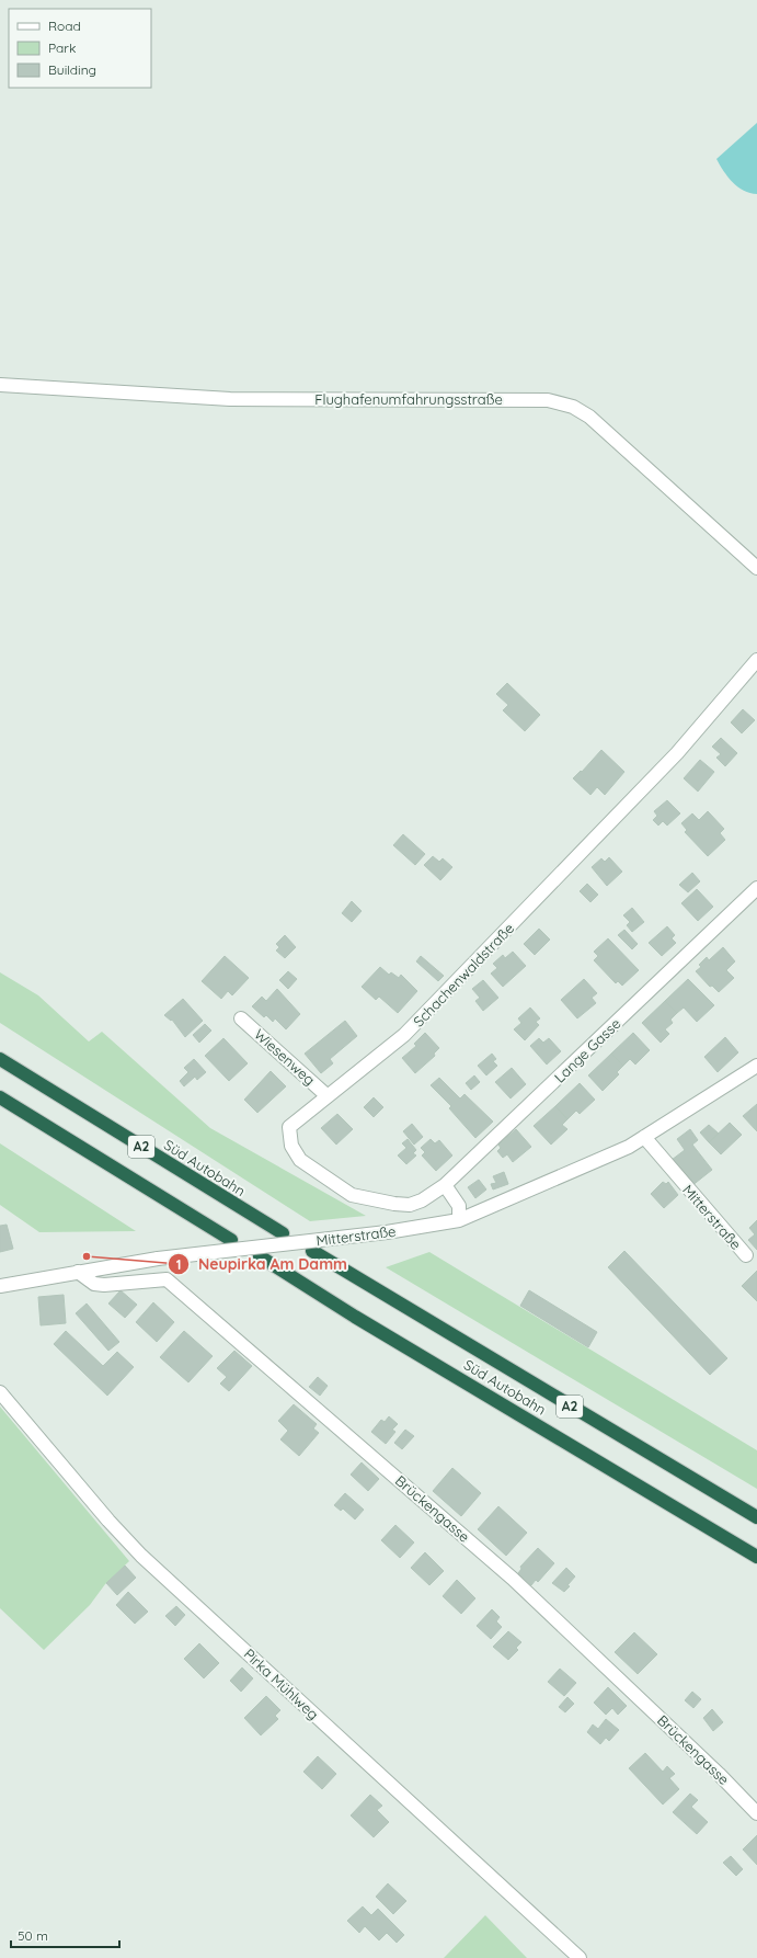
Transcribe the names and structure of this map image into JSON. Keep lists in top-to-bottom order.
{
  "streets": {
    "highway": ["A2", "Süd Autobahn"],
    "street": [
      "Flughafenumfahrungsstraße",
      "Schachenwaldstraße",
      "Lange Gasse",
      "Wiesenweg",
      "Mitterstraße",
      "Brückengasse",
      "Pirka Mühlweg"
    ]
  },
  "crossings": [
    ["Schachenwaldstraße", "Lange Gasse"],
    ["Schachenwaldstraße", "Wiesenweg"],
    ["Mitterstraße", "Brückengasse"]
  ],
  "places": ["Neupirka Am Damm"],
  "legend": ["Road", "Park", "Building"],
  "scale_bar": "50 m"
}
